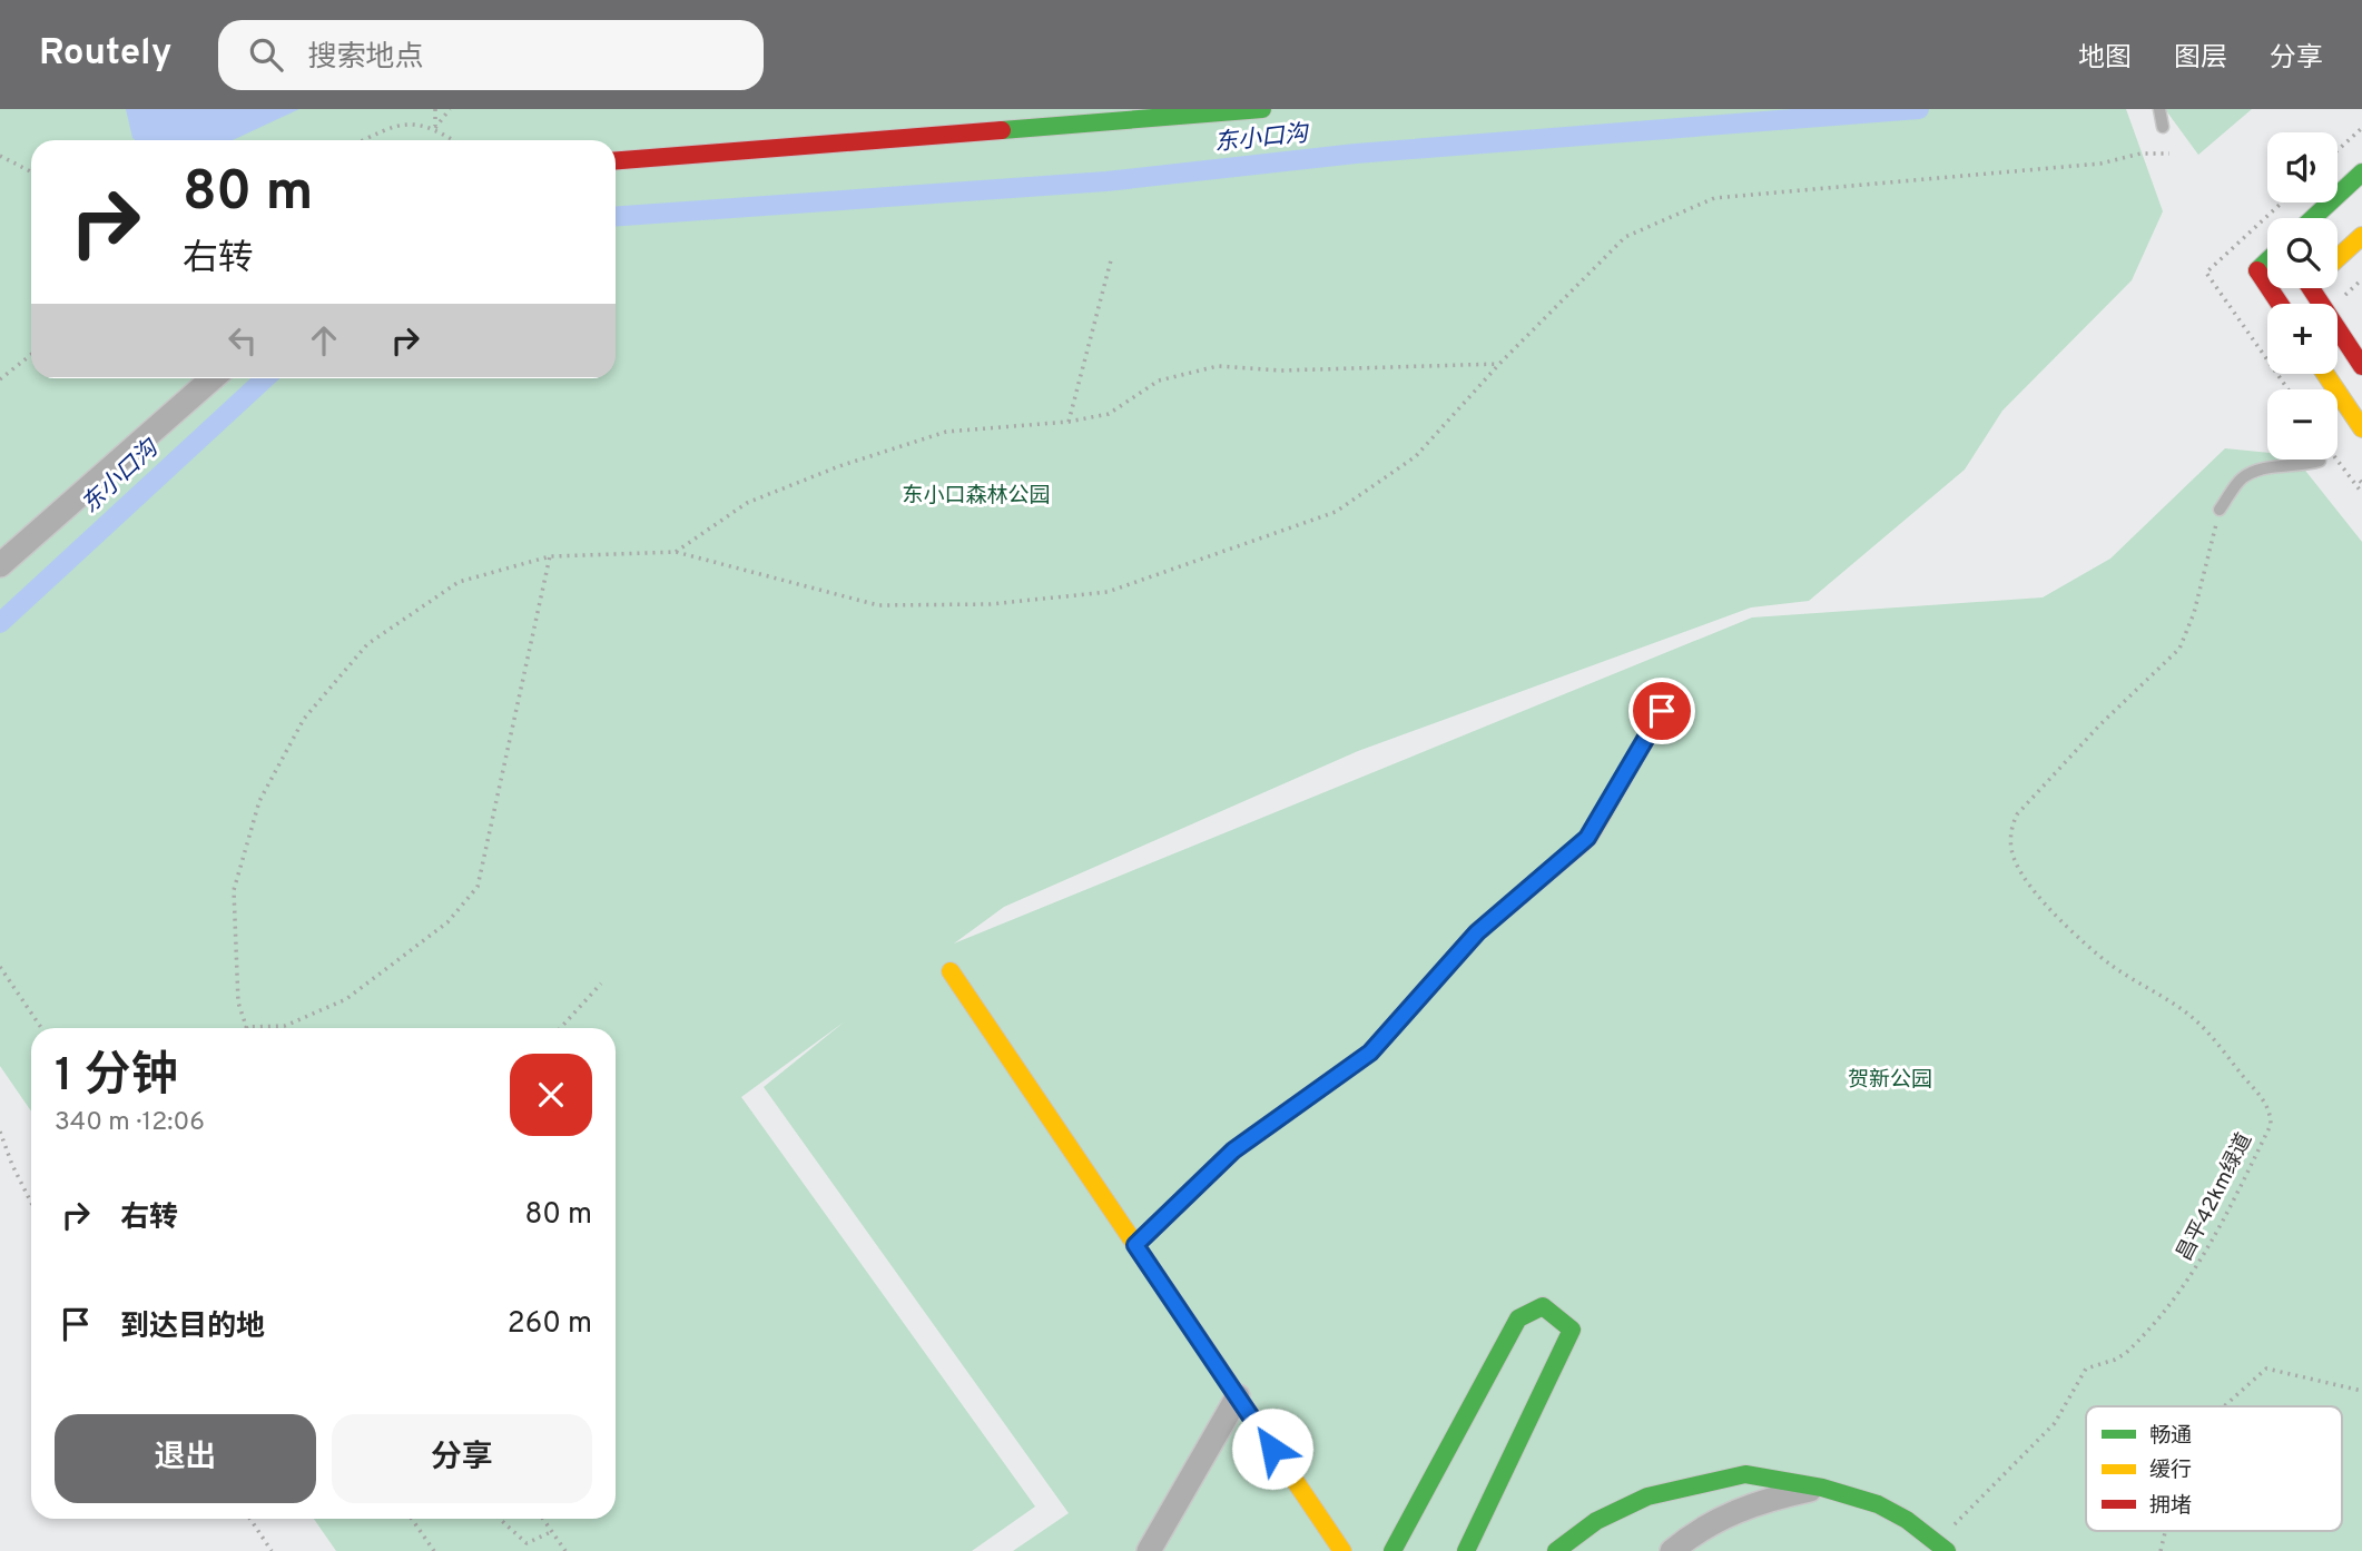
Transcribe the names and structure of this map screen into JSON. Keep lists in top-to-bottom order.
{
  "streets": {
    "path": ["昌平42km绿道"]
  },
  "water": ["东小口沟"],
  "parks": ["东小口森林公园", "贺新公园"],
  "legend": ["畅通", "缓行", "拥堵"],
  "page": {
    "header": "Routely",
    "search": "搜索地点",
    "nav": ["地图", "图层", "分享"],
    "map_buttons": ["+", "−"],
    "turn": ["80 m", "右转"],
    "heading": ["1 分钟", "340 m · 12:06"],
    "list": [
      {
        "name": "右转",
        "value": "80 m"
      },
      {
        "name": "到达目的地",
        "value": "260 m"
      }
    ],
    "buttons": ["退出", "分享"]
  }
}
